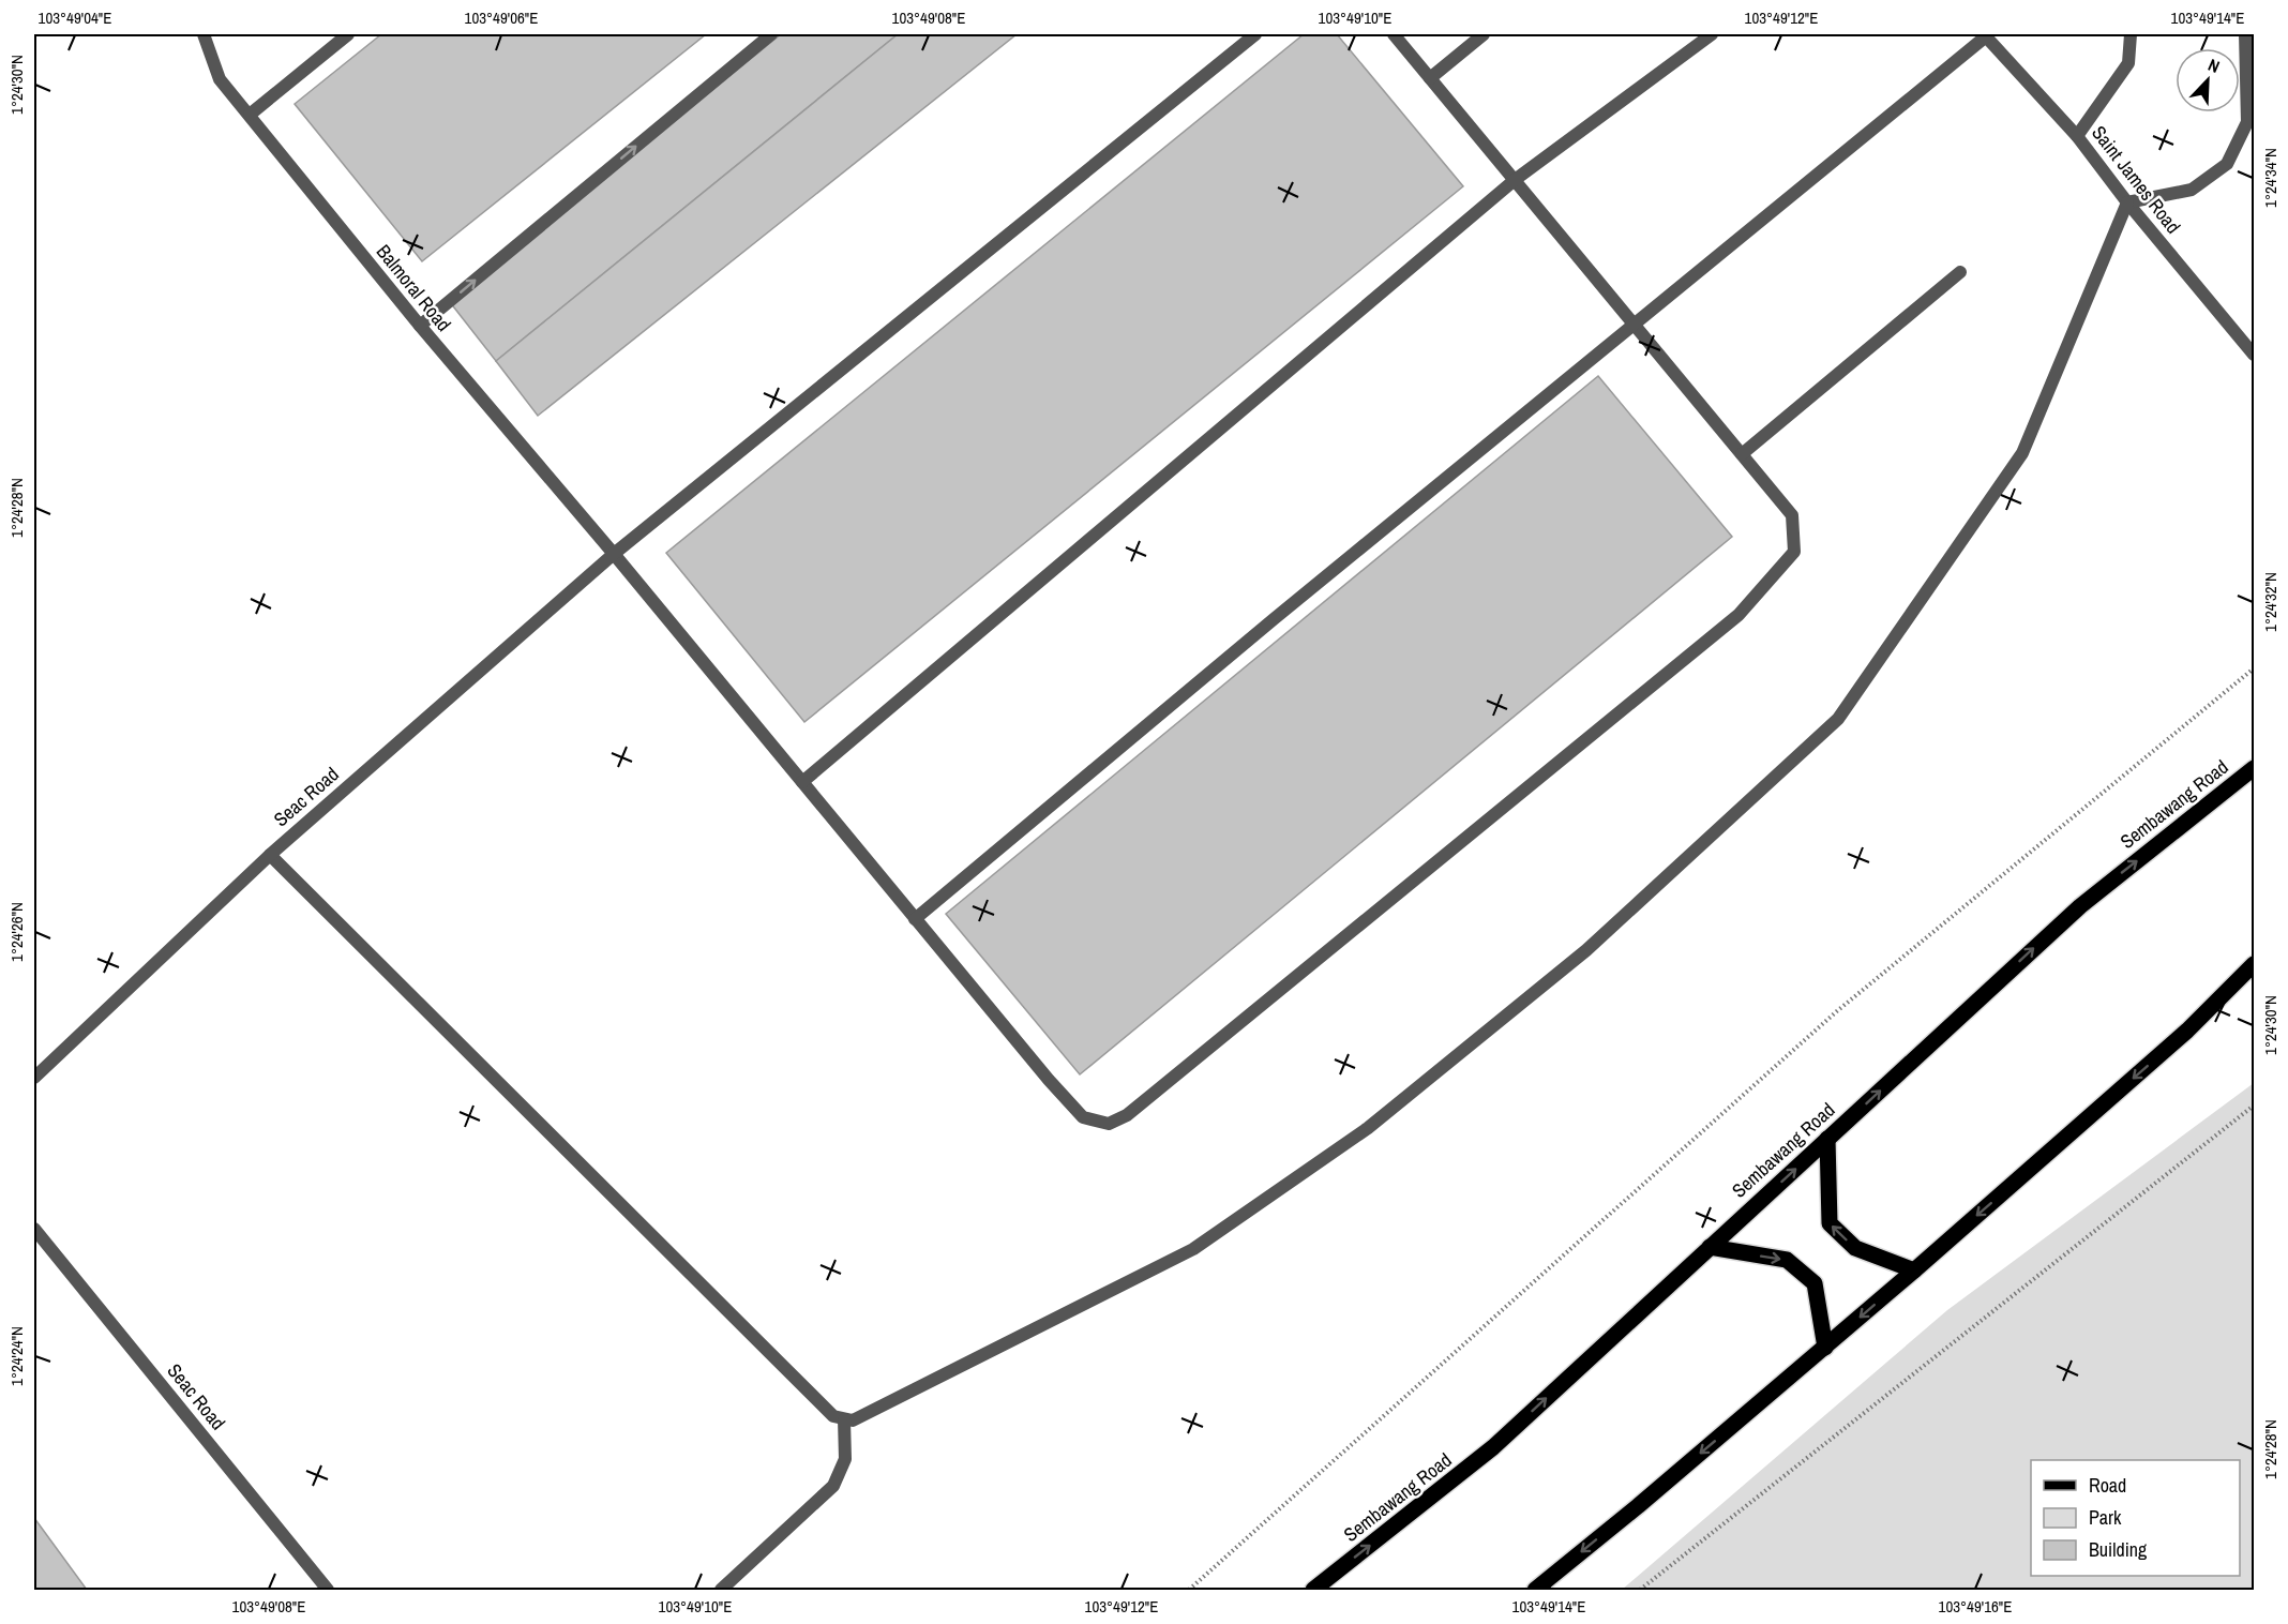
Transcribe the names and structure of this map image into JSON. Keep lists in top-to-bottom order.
{
  "streets": {
    "main road": ["Sembawang Road"],
    "lane": ["Saint James Road", "Balmoral Road", "Seac Road"]
  },
  "crossings": [
    ["Balmoral Road", "Seac Road"]
  ],
  "one_way": ["Sembawang Road"],
  "legend": ["Road", "Park", "Building"],
  "north": "top right",
  "coordinates": [
    "103°49'04\"E",
    "103°49'06\"E",
    "103°49'08\"E",
    "103°49'10\"E",
    "103°49'12\"E",
    "103°49'14\"E",
    "1°24'30\"N",
    "1°24'34\"N",
    "1°24'28\"N",
    "1°24'32\"N",
    "1°24'26\"N",
    "1°24'24\"N",
    "103°49'16\"E"
  ]
}
